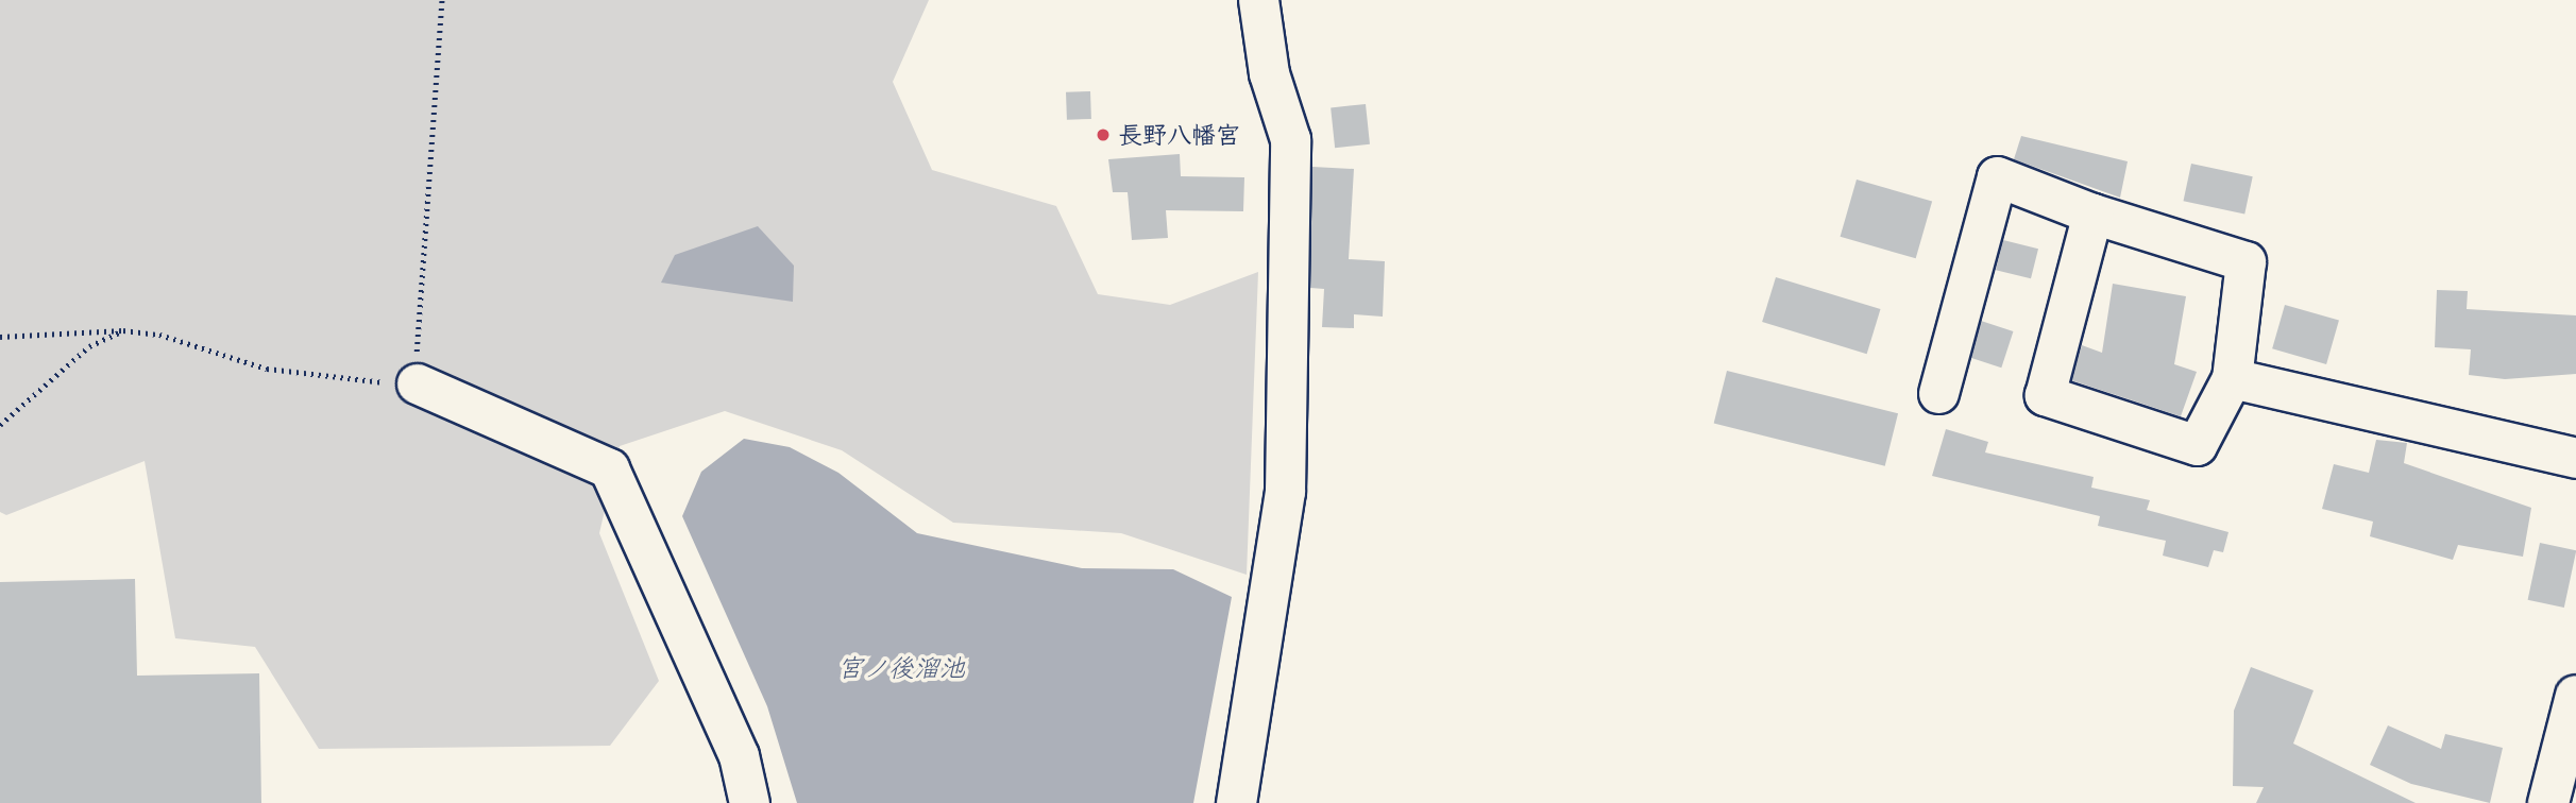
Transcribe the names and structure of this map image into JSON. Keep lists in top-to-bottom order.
{
  "water": ["宮ノ後溜池"],
  "places": ["長野八幡宮"]
}
